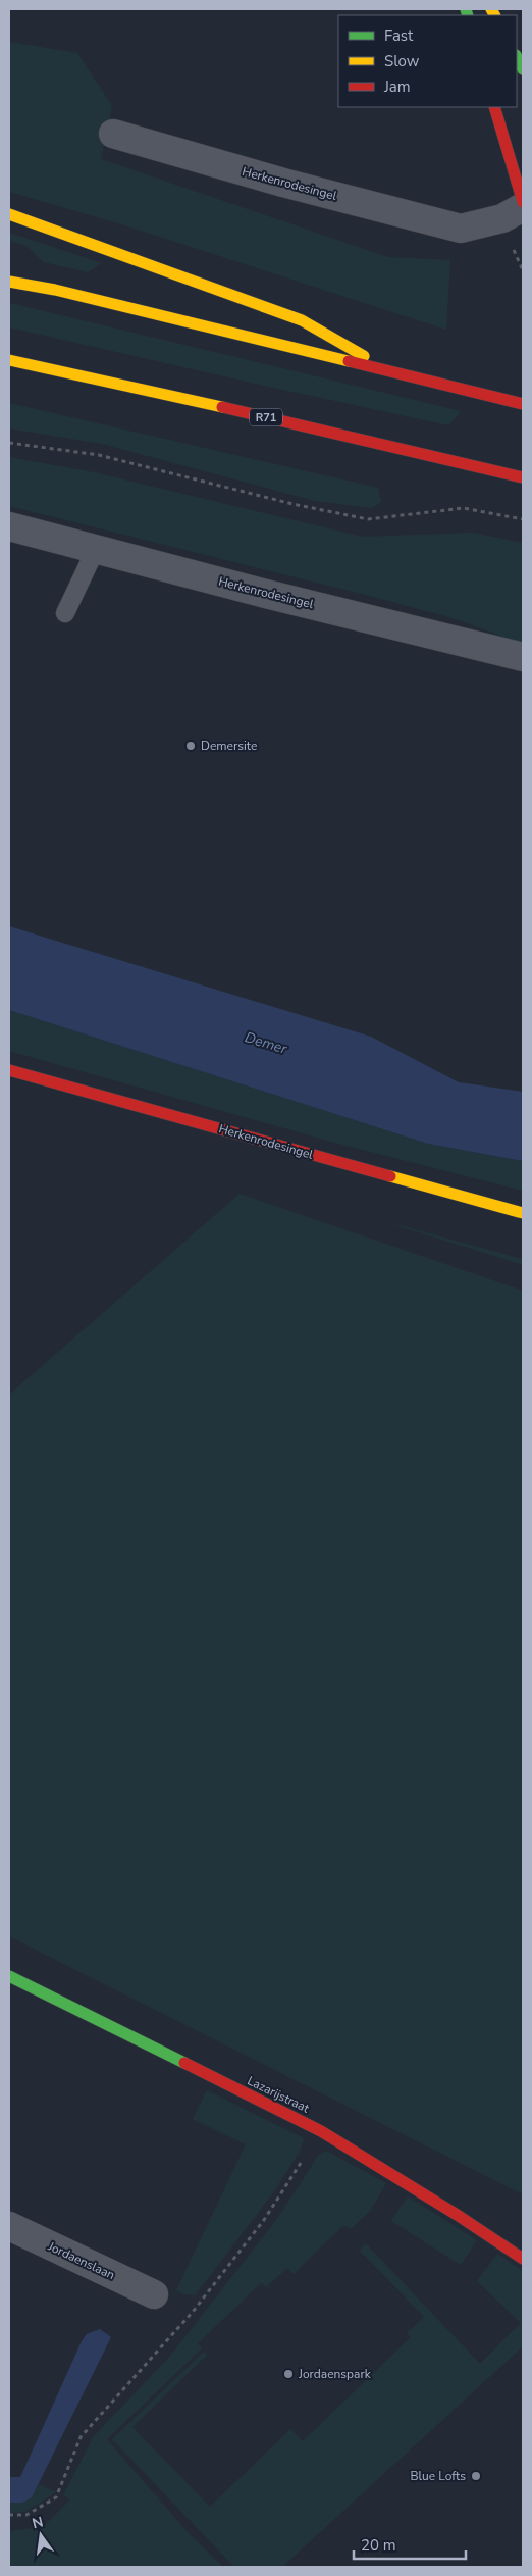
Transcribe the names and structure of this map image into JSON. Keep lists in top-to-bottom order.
{
  "streets": {
    "main road": ["Herkenrodesingel", "R71", "Lazarijstraat"],
    "street": ["Jordaenslaan"]
  },
  "water": ["Demer"],
  "places": ["Demersite", "Jordaenspark", "Blue Lofts"],
  "legend": ["Fast", "Slow", "Jam"],
  "scale_bar": "20 m",
  "north": "top"
}
